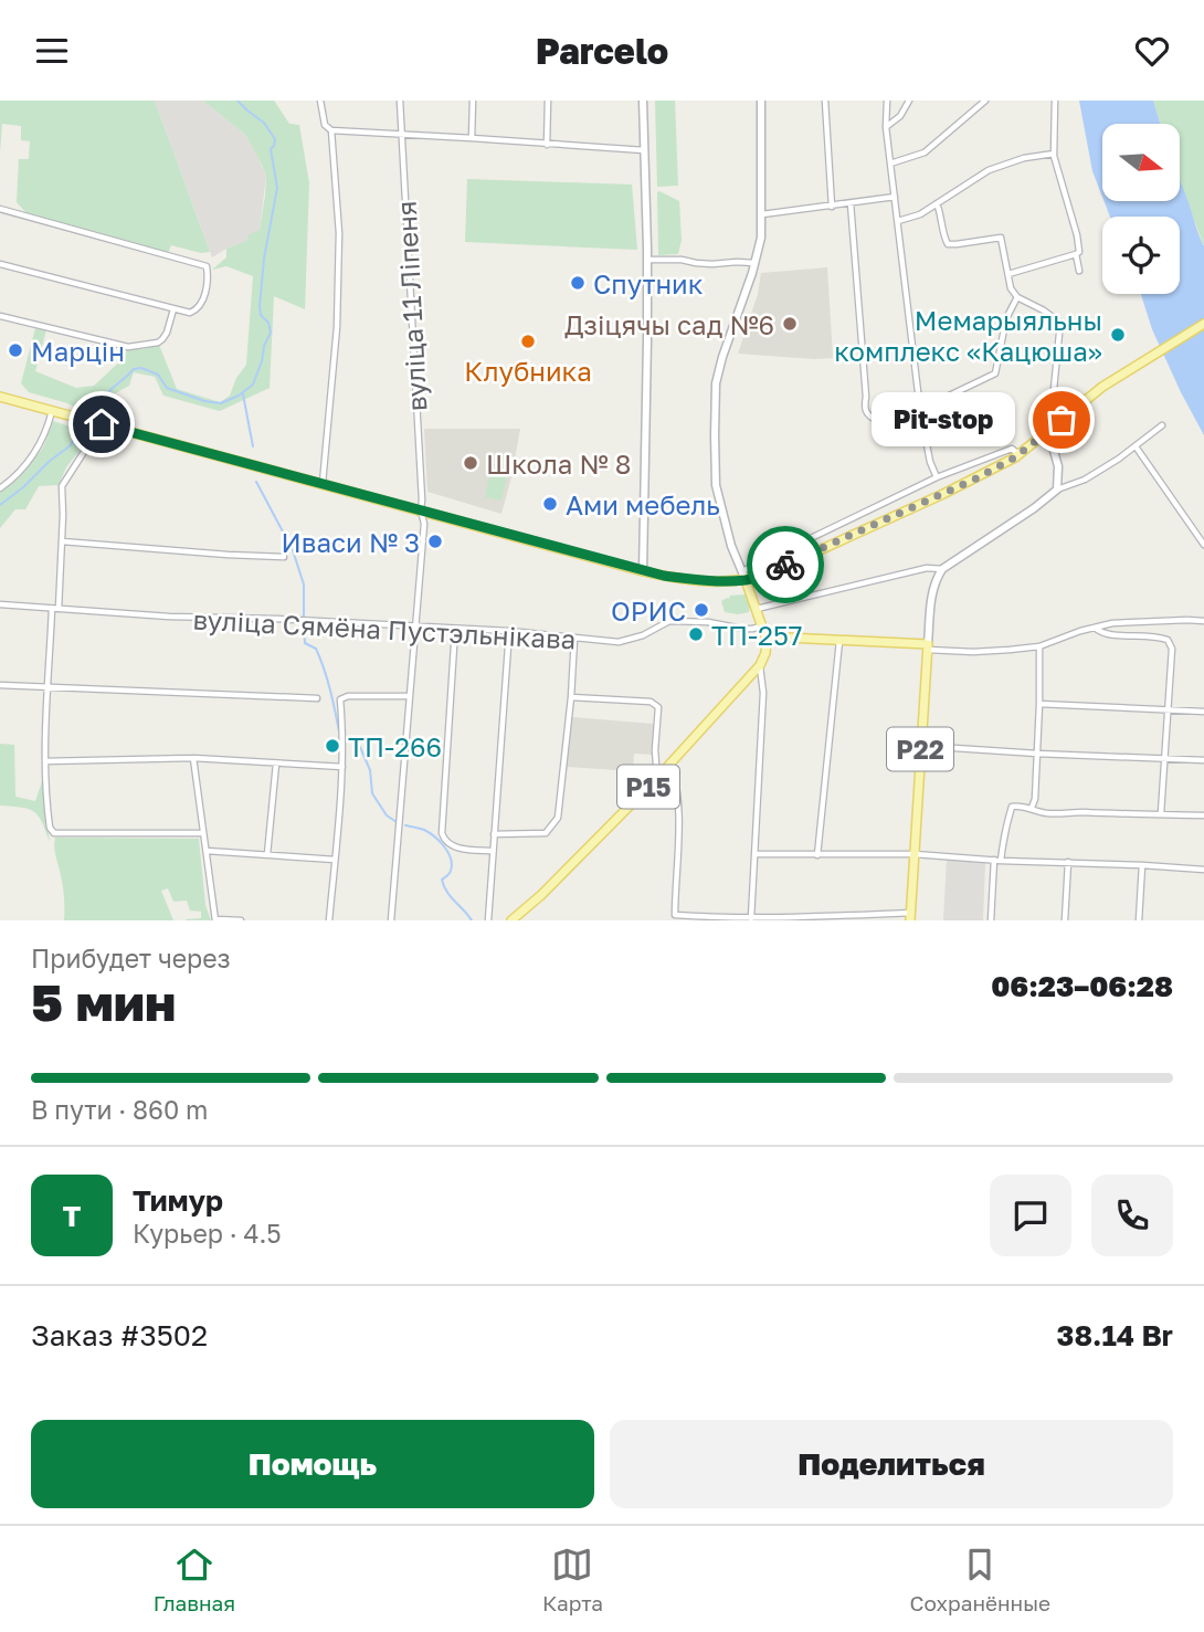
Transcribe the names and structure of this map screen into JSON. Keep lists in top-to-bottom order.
{
  "streets": {
    "main road": ["Р22", "Р15"],
    "street": ["вуліца 11 Ліпеня", "вуліца Сямёна Пустэльнікава"]
  },
  "crossings": [
    ["вуліца 11 Ліпеня", "вуліца Сямёна Пустэльнікава"]
  ],
  "places": [
    "Спутник",
    "Дзіцячы сад №6",
    "Мемарыяльны комплекс «Кацюша»",
    "Клубника",
    "Марцін",
    "Pit-stop",
    "Школа № 8",
    "Ами мебель",
    "Иваси № 3",
    "ОРИС",
    "ТП-257",
    "ТП-266"
  ],
  "north": "right",
  "page": {
    "header": "Parcelo",
    "bubble": "Pit-stop",
    "heading": ["5 мин", "Прибудет через", "06:23–06:28"],
    "panel": [
      "Тимур",
      "Курьер · 4.5",
      "Заказ #3502",
      "38.14 Br"
    ],
    "bar": "В пути · 860 m",
    "round": "Т",
    "buttons": ["Помощь", "Поделиться"],
    "tabs": ["Главная", "Карта", "Сохранённые"]
  }
}
